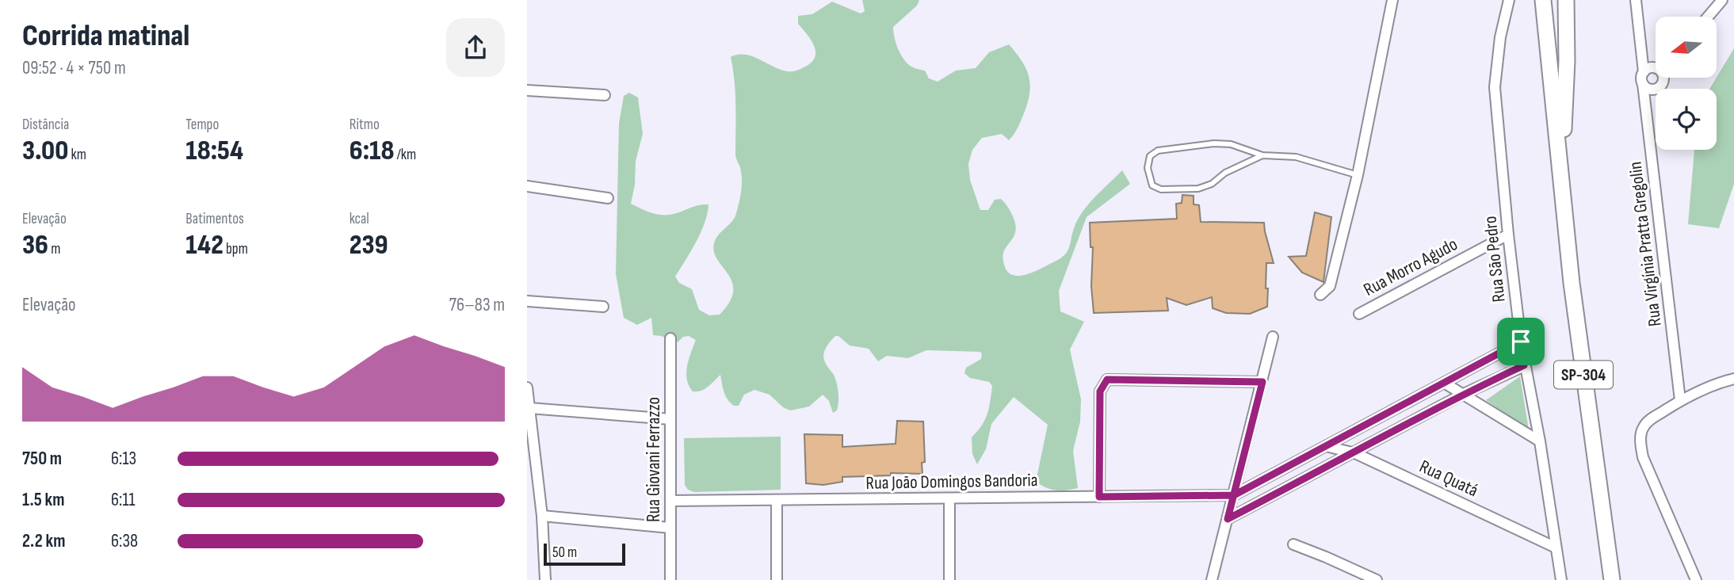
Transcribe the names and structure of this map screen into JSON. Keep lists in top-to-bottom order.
{
  "streets": {
    "highway": ["SP-304"],
    "street": [
      "Rua Virgínia Pratta Gregolin",
      "Rua São Pedro",
      "Rua Morro Agudo",
      "Rua Giovani Ferrazzo",
      "Rua Quatá",
      "Rua João Domingos Bandoria"
    ]
  },
  "crossings": [
    ["Rua São Pedro", "Rua Morro Agudo"],
    ["Rua São Pedro", "Rua Quatá"],
    ["Rua Giovani Ferrazzo", "Rua João Domingos Bandoria"]
  ],
  "scale_bar": "50 m",
  "north": "left",
  "page": {
    "heading": ["Corrida matinal", "09:52 · 4 × 750 m"],
    "stats": [
      ["Distância", "3.00 km"],
      ["Tempo", "18:54"],
      ["Ritmo", "6:18 /km"],
      ["Elevação", "36 m"],
      ["Batimentos", "142 bpm"],
      ["kcal", "239"]
    ],
    "chart": ["Elevação", "76–83 m"],
    "list": [
      {
        "name": "750 m",
        "note": "6:13"
      },
      {
        "name": "1.5 km",
        "note": "6:11"
      },
      {
        "name": "2.2 km",
        "note": "6:38"
      }
    ],
    "scale": "50 m"
  }
}
